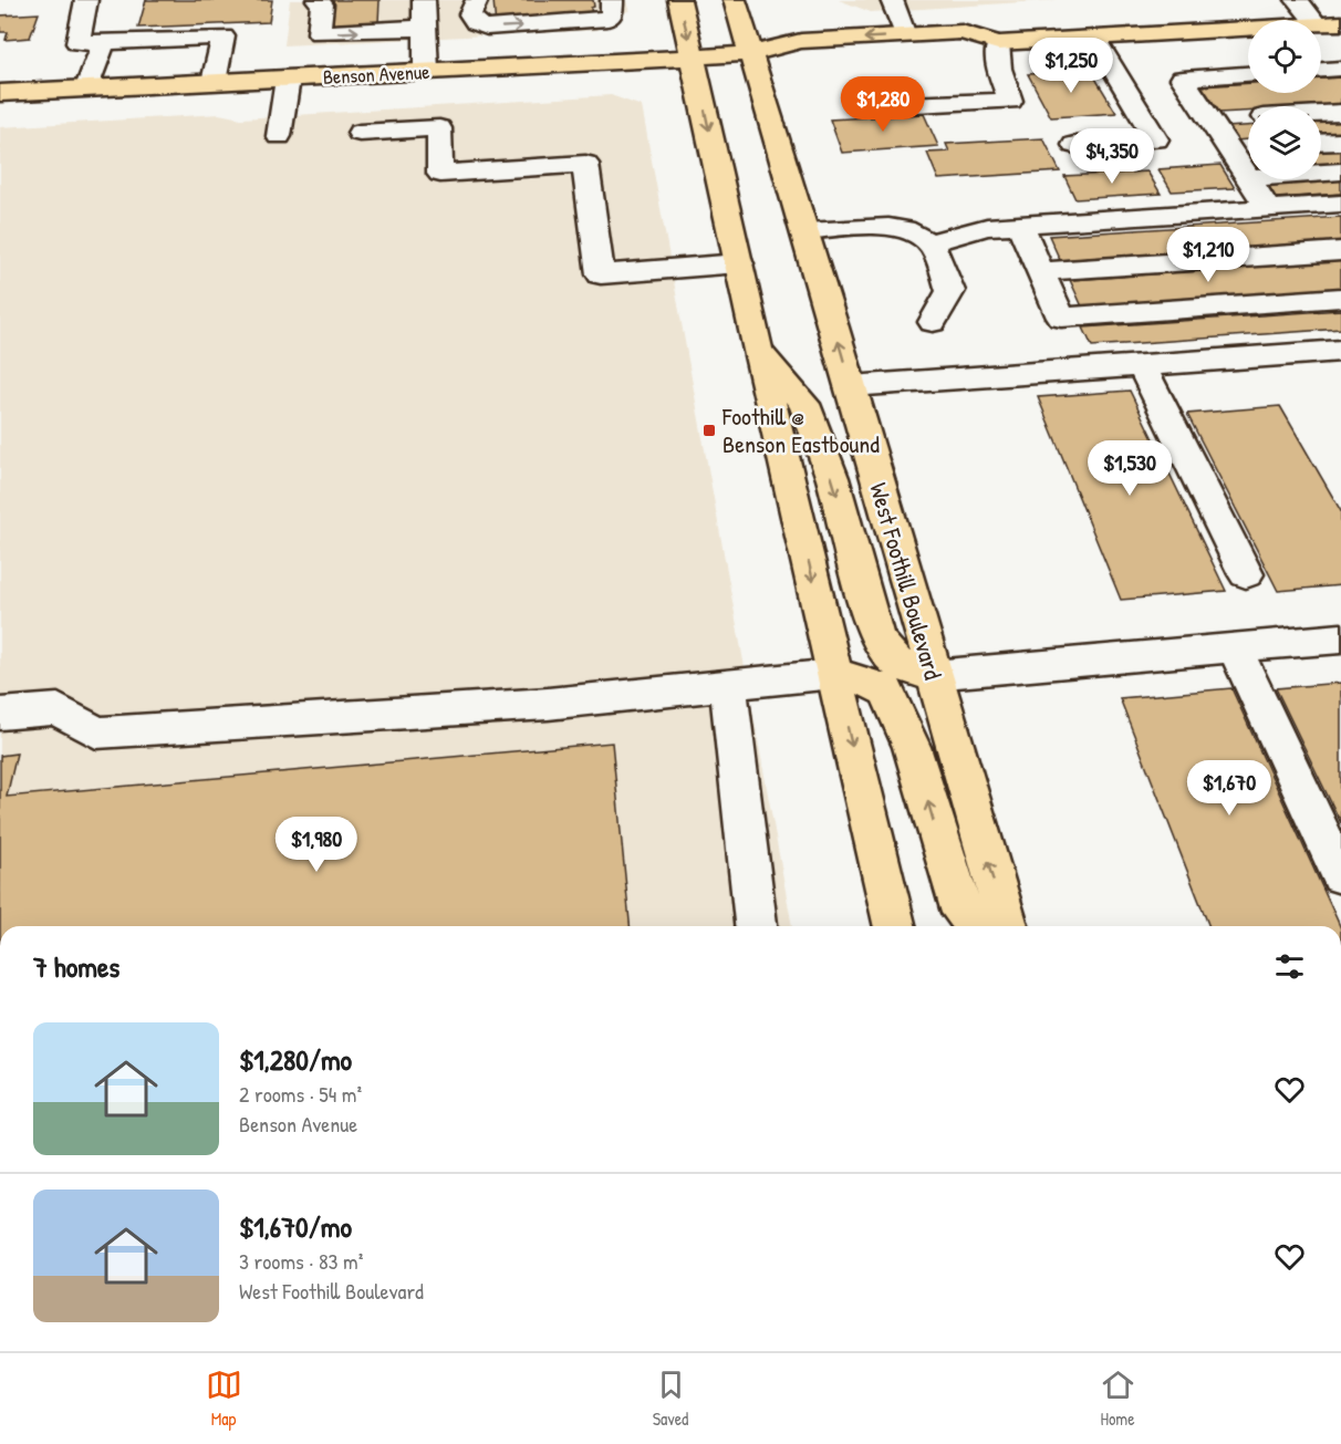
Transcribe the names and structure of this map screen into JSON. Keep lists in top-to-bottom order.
{
  "streets": {
    "main road": ["Benson Avenue", "West Foothill Boulevard"]
  },
  "crossings": [
    ["Benson Avenue", "West Foothill Boulevard"]
  ],
  "places": {
    "transit": ["Foothill @ Benson Eastbound"]
  },
  "page": {
    "price": [
      "$1,250",
      "$1,280",
      "$4,350",
      "$1,210",
      "$1,530",
      "$1,670",
      "$1,980"
    ],
    "heading": "7 homes",
    "list": [
      {
        "name": "$1,280/mo",
        "note": "2 rooms · 54 m² · Benson Avenue"
      },
      {
        "name": "$1,670/mo",
        "note": "3 rooms · 83 m² · West Foothill Boulevard"
      }
    ],
    "tabs": ["Map", "Saved", "Home"]
  }
}
